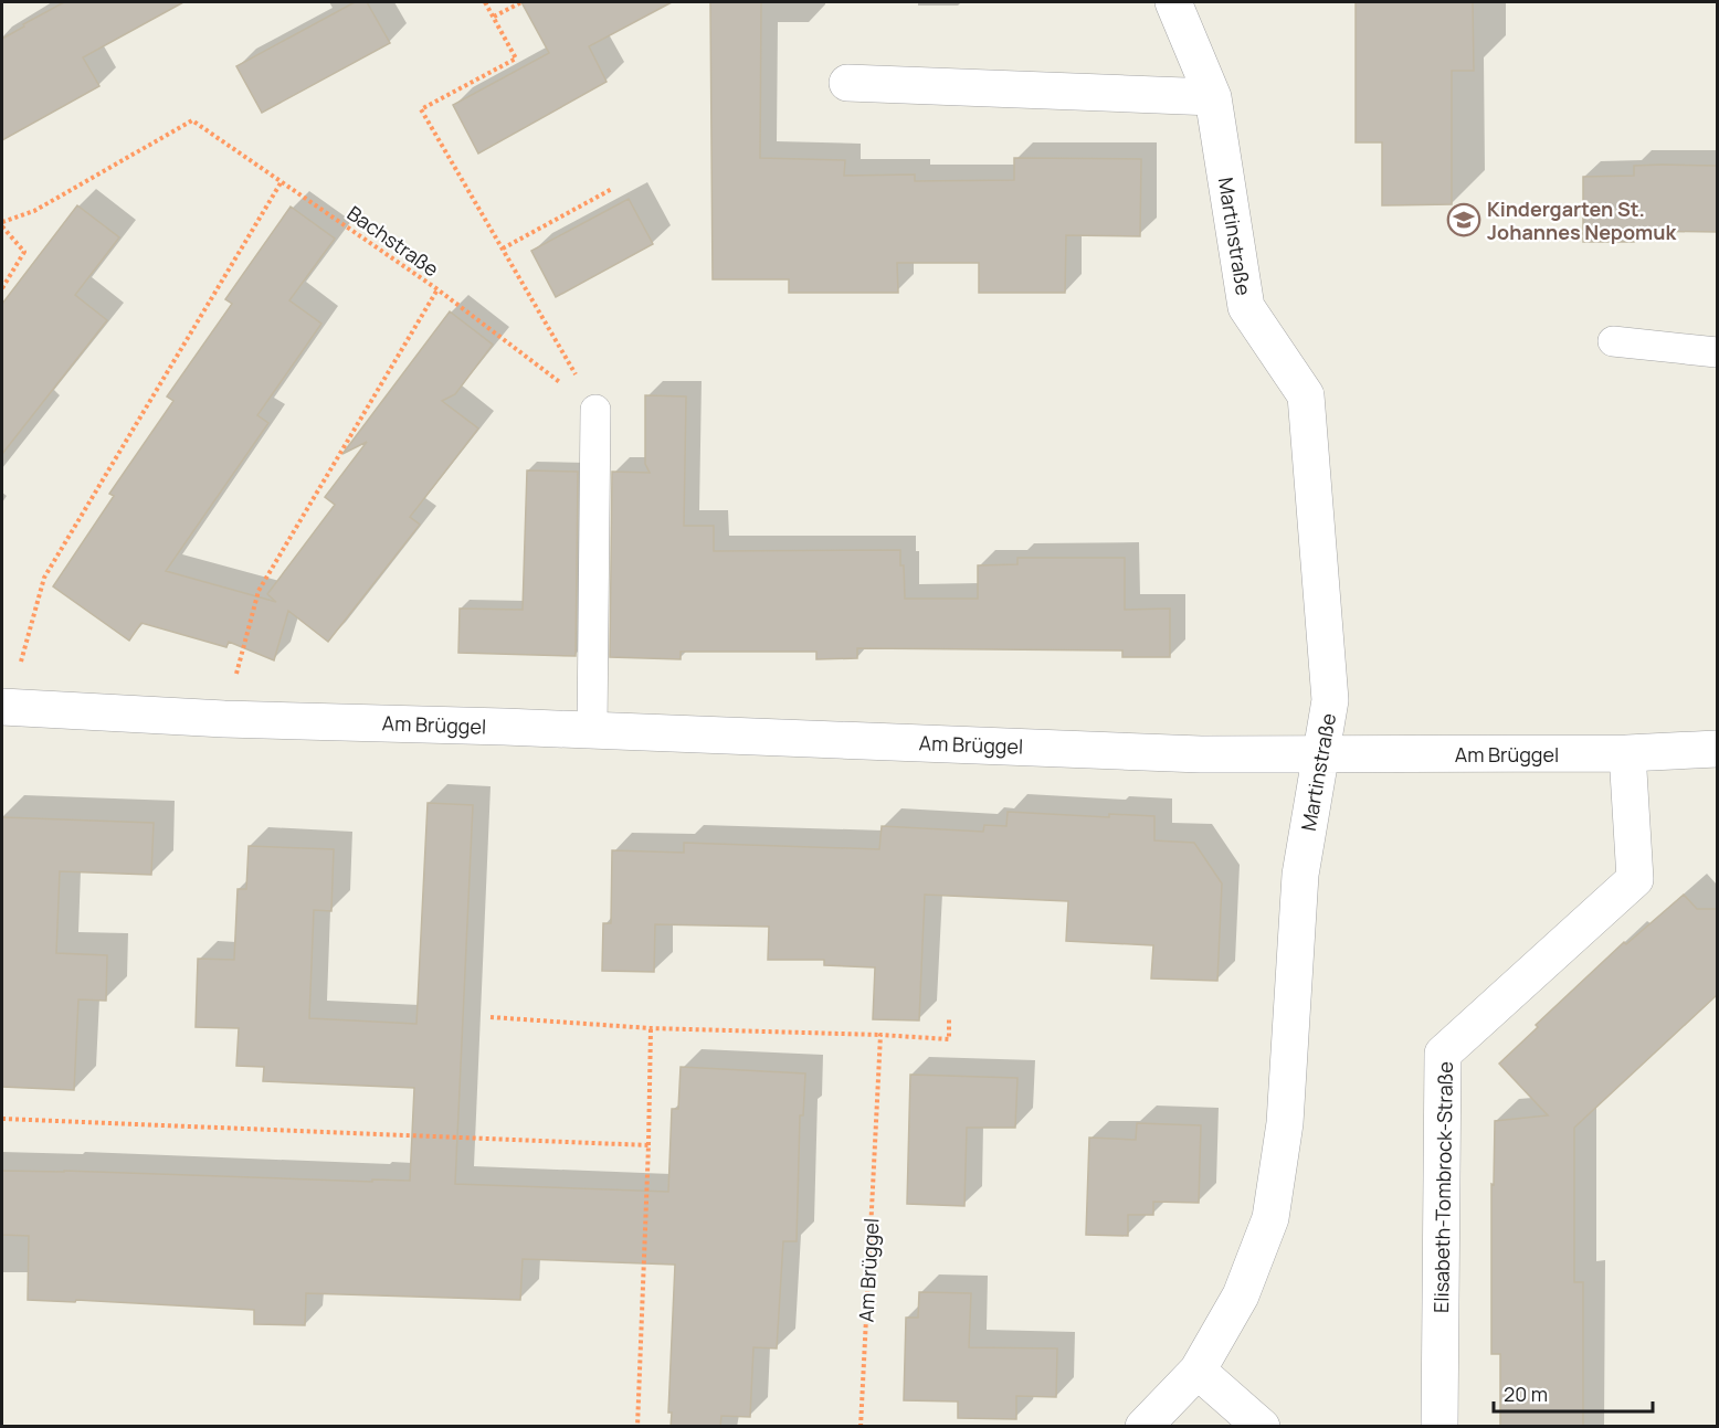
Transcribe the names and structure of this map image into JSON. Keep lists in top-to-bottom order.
{
  "streets": {
    "street": ["Martinstraße", "Am Brüggel", "Elisabeth-Tombrock-Straße"],
    "path": ["Bachstraße"]
  },
  "crossings": [
    ["Martinstraße", "Am Brüggel"],
    ["Am Brüggel", "Elisabeth-Tombrock-Straße"]
  ],
  "places": {
    "school or university": ["Kindergarten St. Johannes Nepomuk"]
  },
  "scale_bar": "20 m"
}
